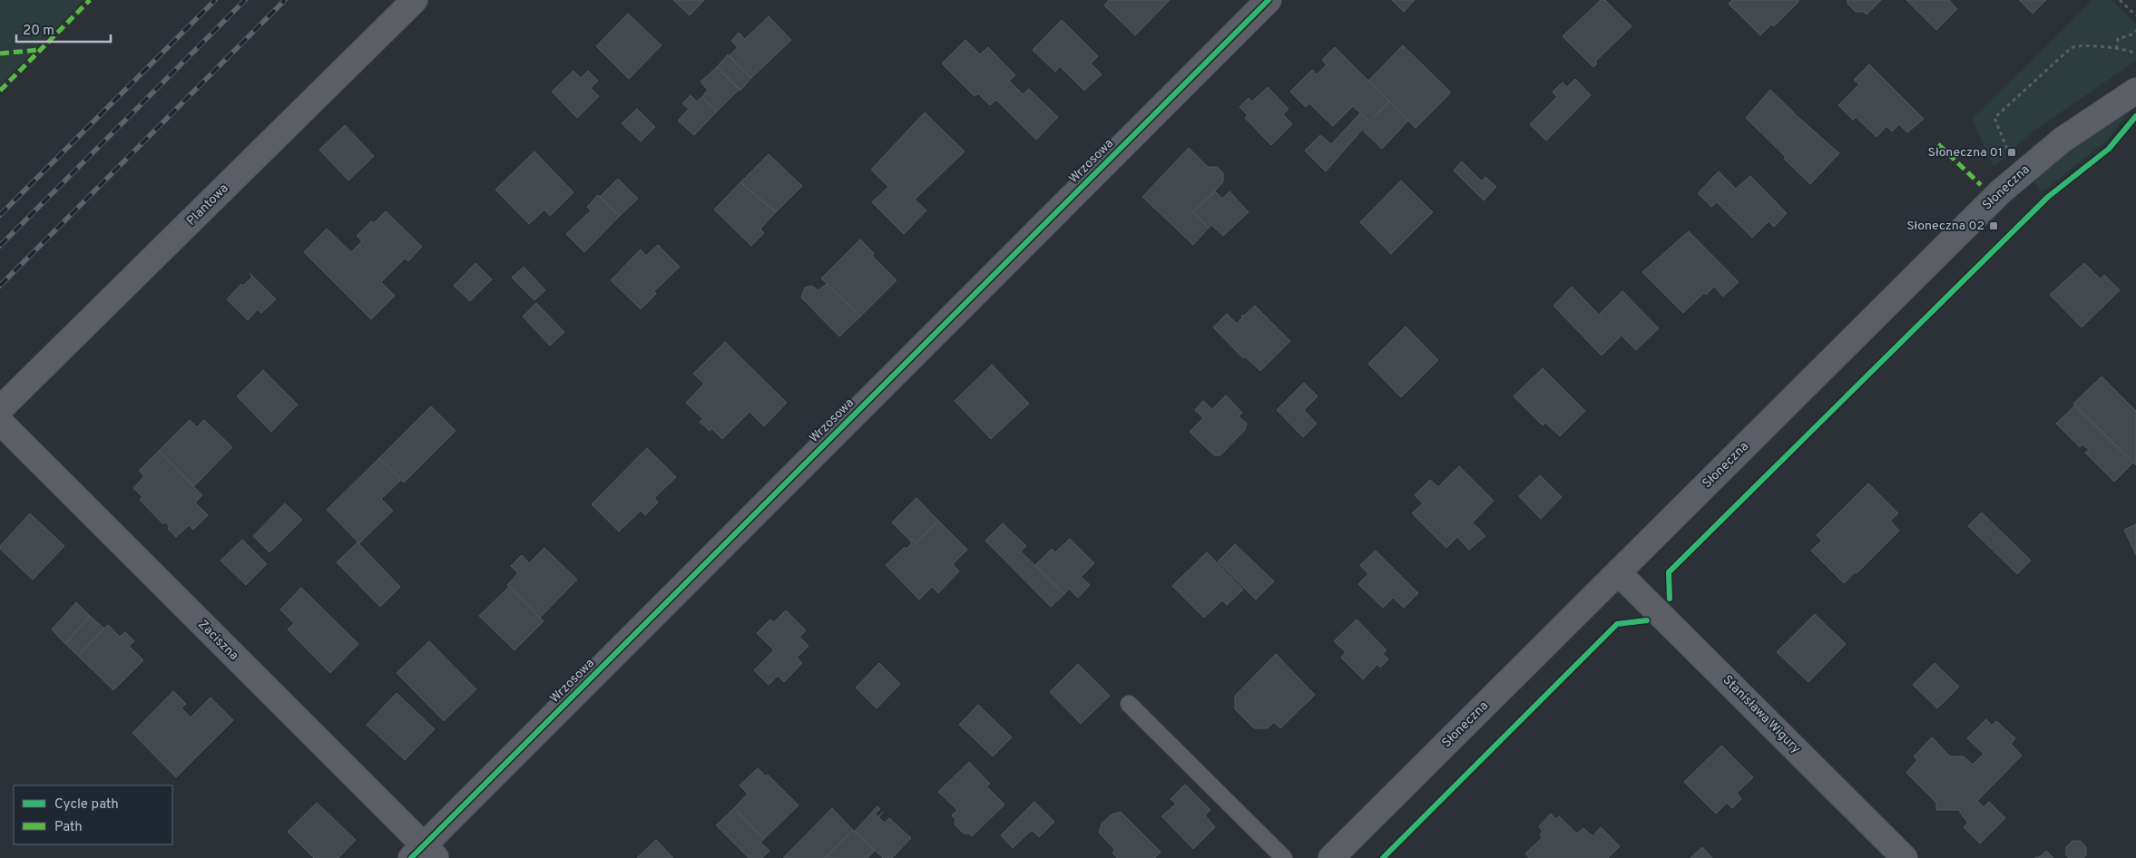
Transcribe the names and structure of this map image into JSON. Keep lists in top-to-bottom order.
{
  "streets": {
    "street": [
      "Wrzosowa",
      "Słoneczna",
      "Plantowa",
      "Zaciszna",
      "Stanisława Wigury"
    ]
  },
  "crossings": [
    ["Wrzosowa", "Zaciszna"],
    ["Słoneczna", "Stanisława Wigury"]
  ],
  "places": {
    "transit": ["Słoneczna 01", "Słoneczna 02"]
  },
  "legend": ["Cycle path", "Path"],
  "scale_bar": "20 m"
}
